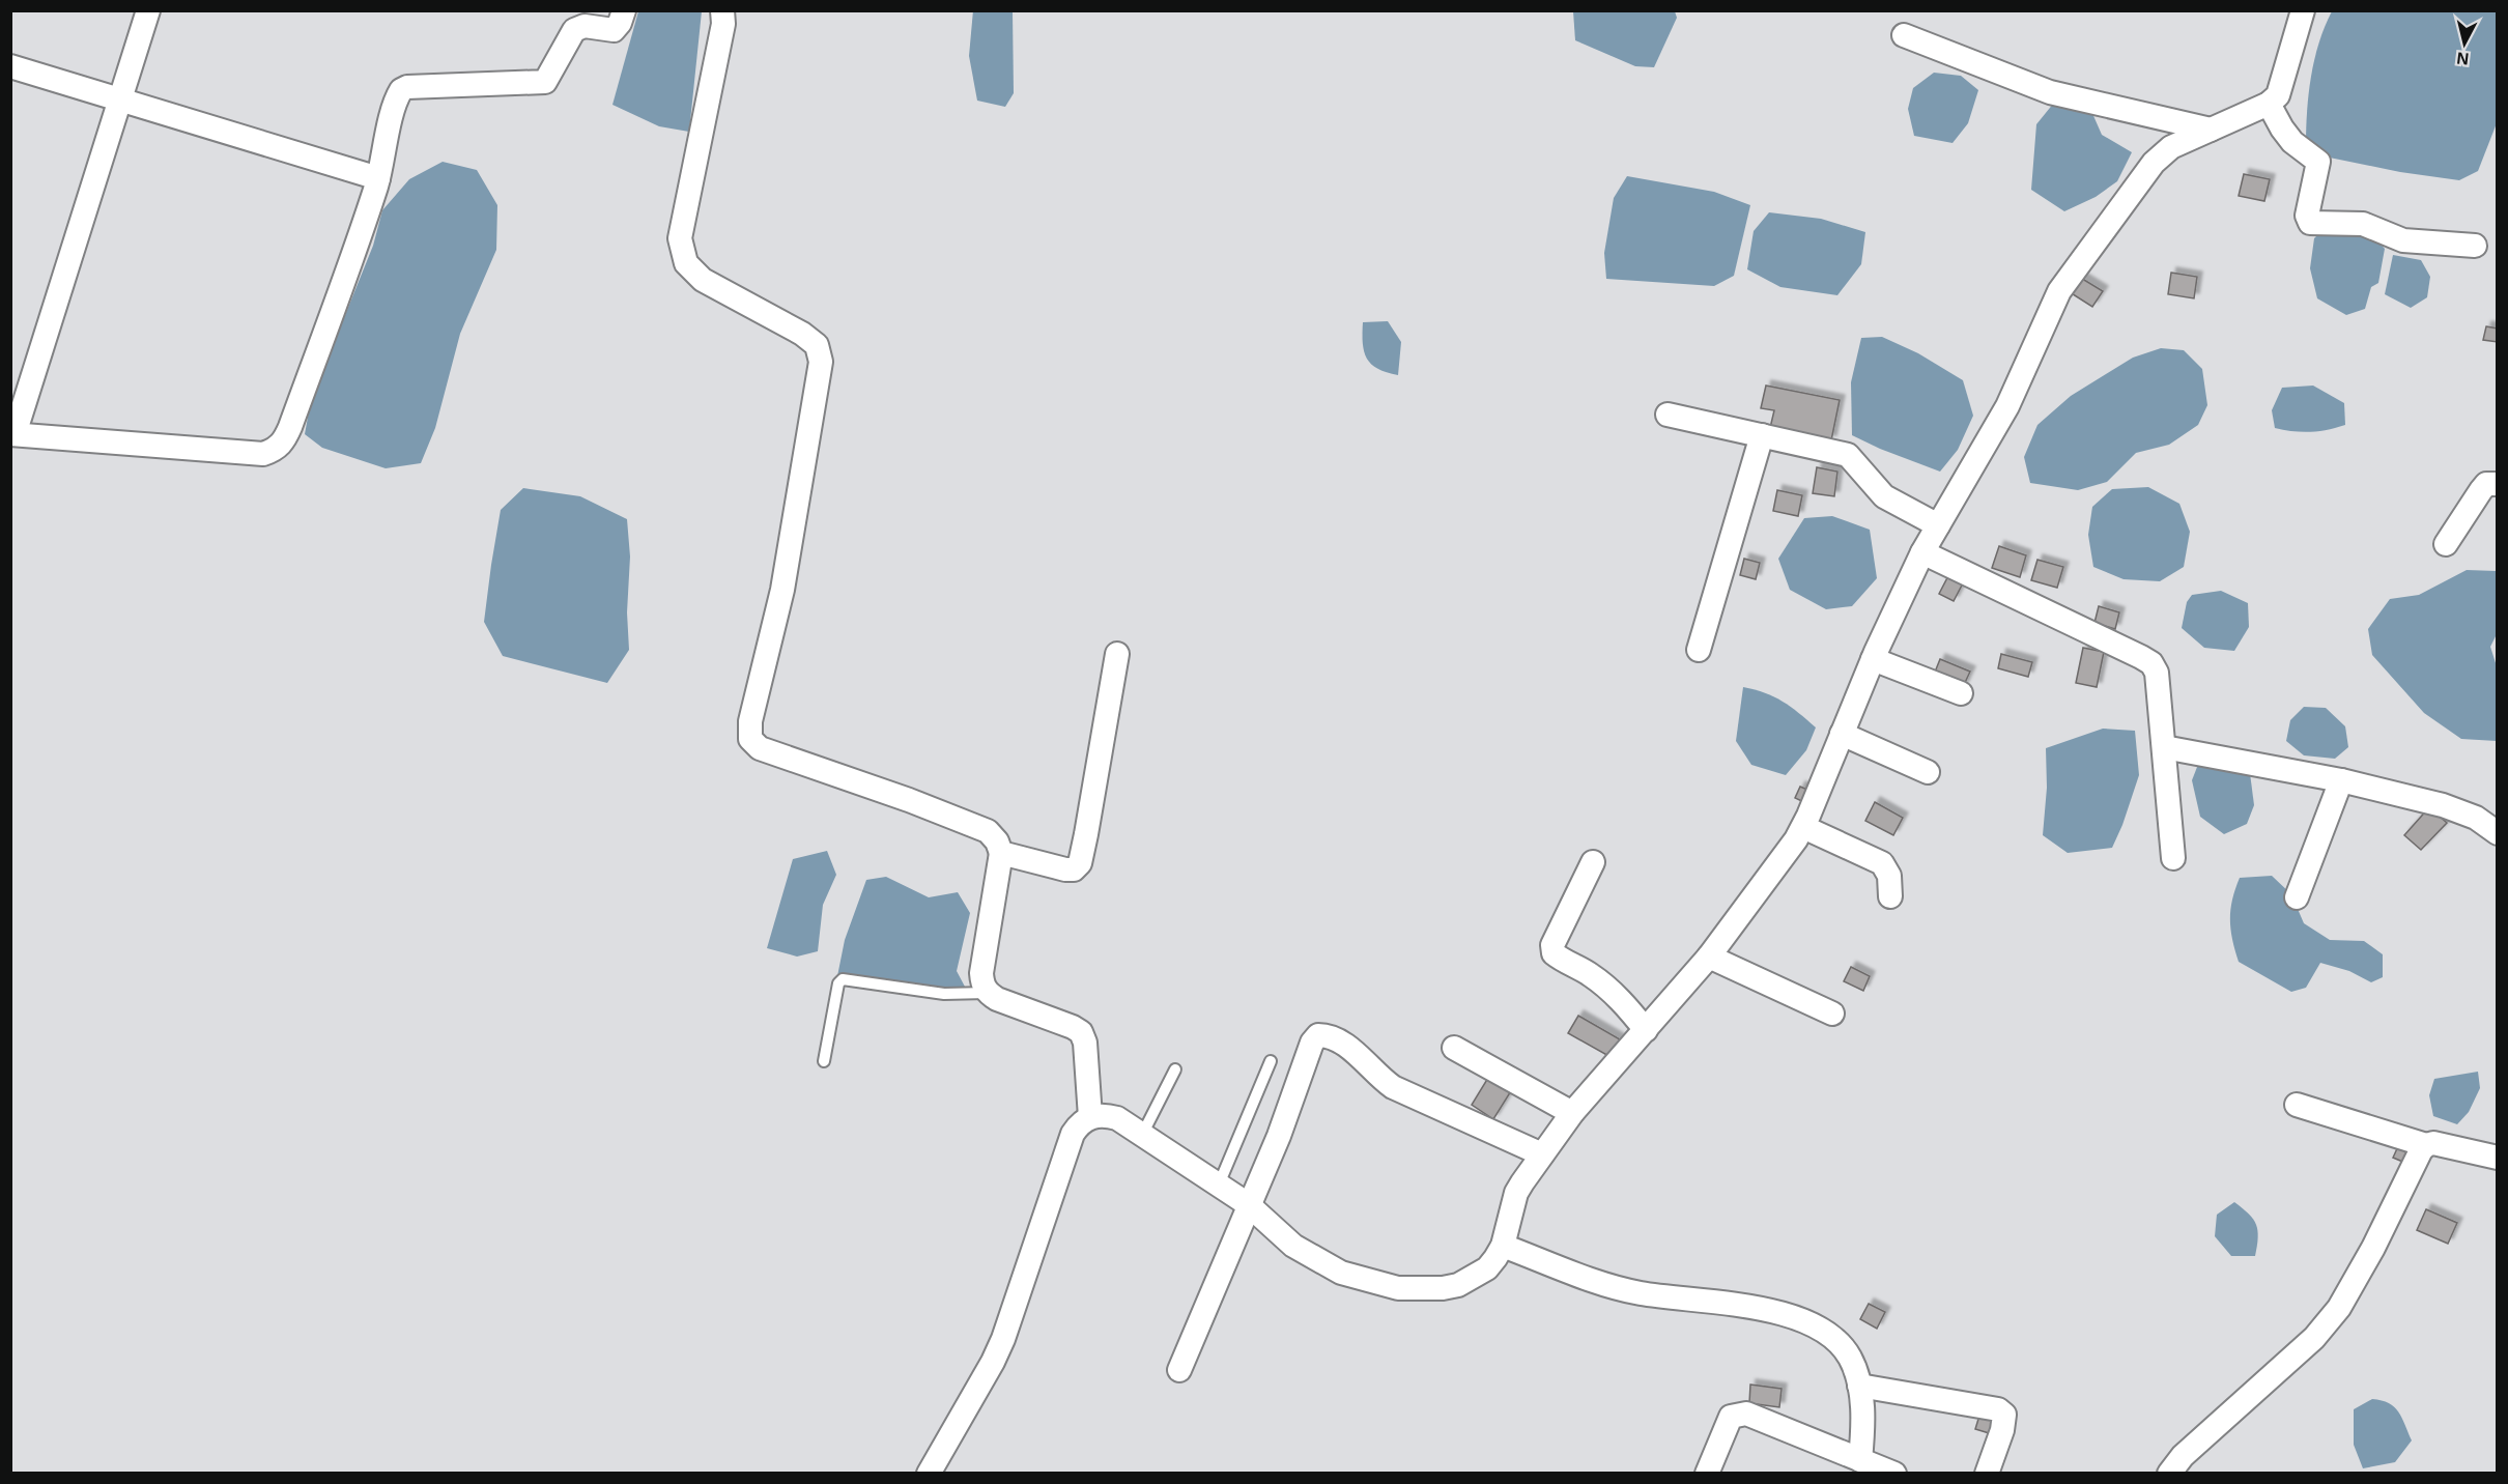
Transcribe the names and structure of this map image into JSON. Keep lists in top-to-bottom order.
{
  "north": "bottom"
}
